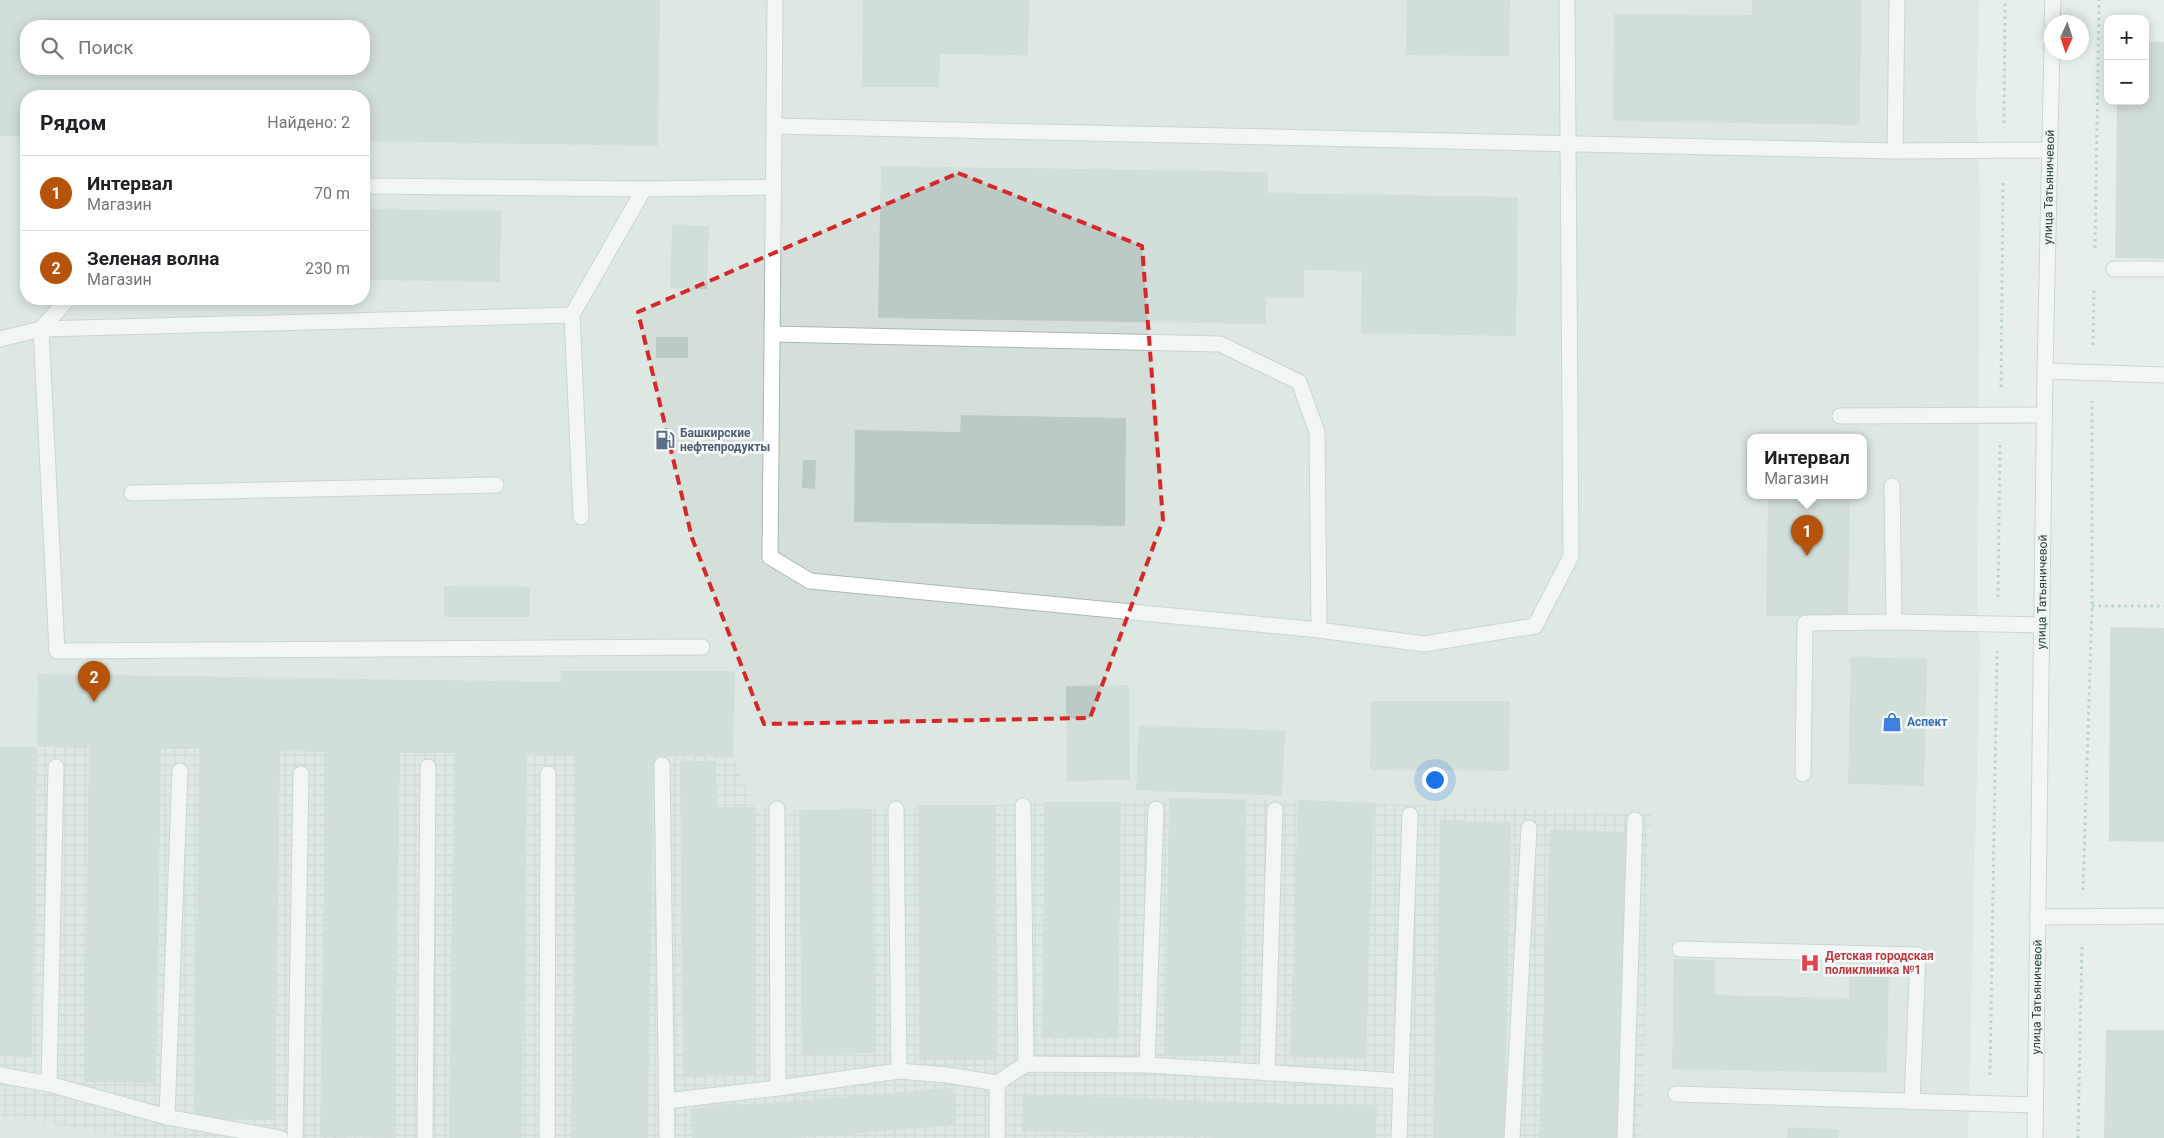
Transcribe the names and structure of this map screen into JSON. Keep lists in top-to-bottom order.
{
  "streets": {
    "street": ["улица Татьяничевой"]
  },
  "places": {
    "fuel station": ["Башкирские нефтепродукты"],
    "shop": ["Аспект"],
    "hospital": ["Детская городская поликлиника №1"]
  },
  "north": "bottom",
  "page": {
    "map_buttons": ["+", "−"],
    "search": "Поиск",
    "heading": ["Рядом", "Найдено: 2"],
    "list": [
      {
        "mark": "1",
        "name": "Интервал",
        "note": "Магазин",
        "value": "70 m"
      },
      {
        "mark": "2",
        "name": "Зеленая волна",
        "note": "Магазин",
        "value": "230 m"
      }
    ],
    "popup": ["Интервал", "Магазин"],
    "pins": ["1", "2"]
  }
}
